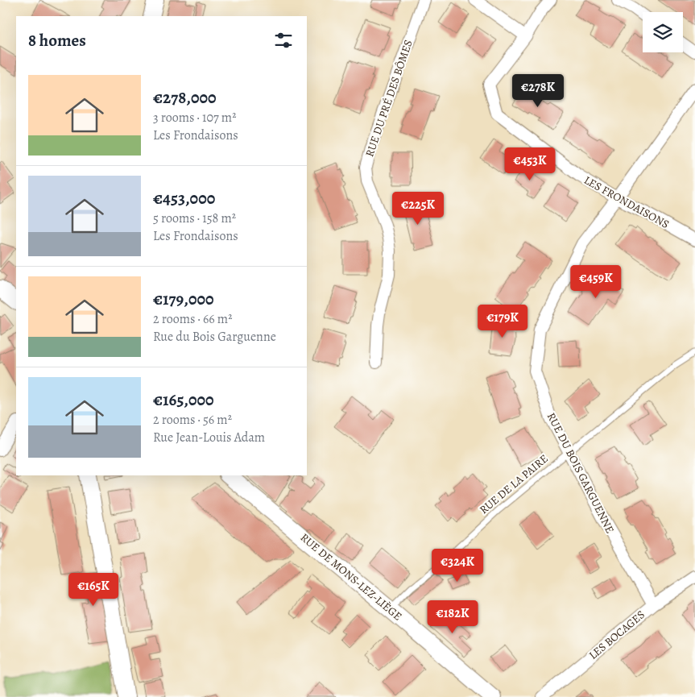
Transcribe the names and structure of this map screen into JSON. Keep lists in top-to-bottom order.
{
  "streets": {
    "street": [
      "RUE DU PRÉ DES BÔMES",
      "LES FRONDAISONS",
      "RUE DU BOIS GARGUENNE",
      "RUE DE MONS-LEZ-LIÈGE",
      "LES BOCAGES"
    ],
    "lane": ["RUE DE LA PAIRE"]
  },
  "crossings": [
    ["LES FRONDAISONS", "RUE DU BOIS GARGUENNE"],
    ["RUE DU BOIS GARGUENNE", "RUE DE LA PAIRE"],
    ["RUE DU BOIS GARGUENNE", "LES BOCAGES"],
    ["RUE DE LA PAIRE", "RUE DE MONS-LEZ-LIÈGE"]
  ],
  "page": {
    "heading": "8 homes",
    "list": [
      {
        "name": "€278,000",
        "note": "3 rooms · 107 m² · Les Frondaisons"
      },
      {
        "name": "€453,000",
        "note": "5 rooms · 158 m² · Les Frondaisons"
      },
      {
        "name": "€179,000",
        "note": "2 rooms · 66 m² · Rue du Bois Garguenne"
      },
      {
        "name": "€165,000",
        "note": "2 rooms · 56 m² · Rue Jean-Louis Adam"
      }
    ],
    "price": [
      "€278K",
      "€453K",
      "€225K",
      "€459K",
      "€179K",
      "€324K",
      "€165K",
      "€182K"
    ]
  }
}
